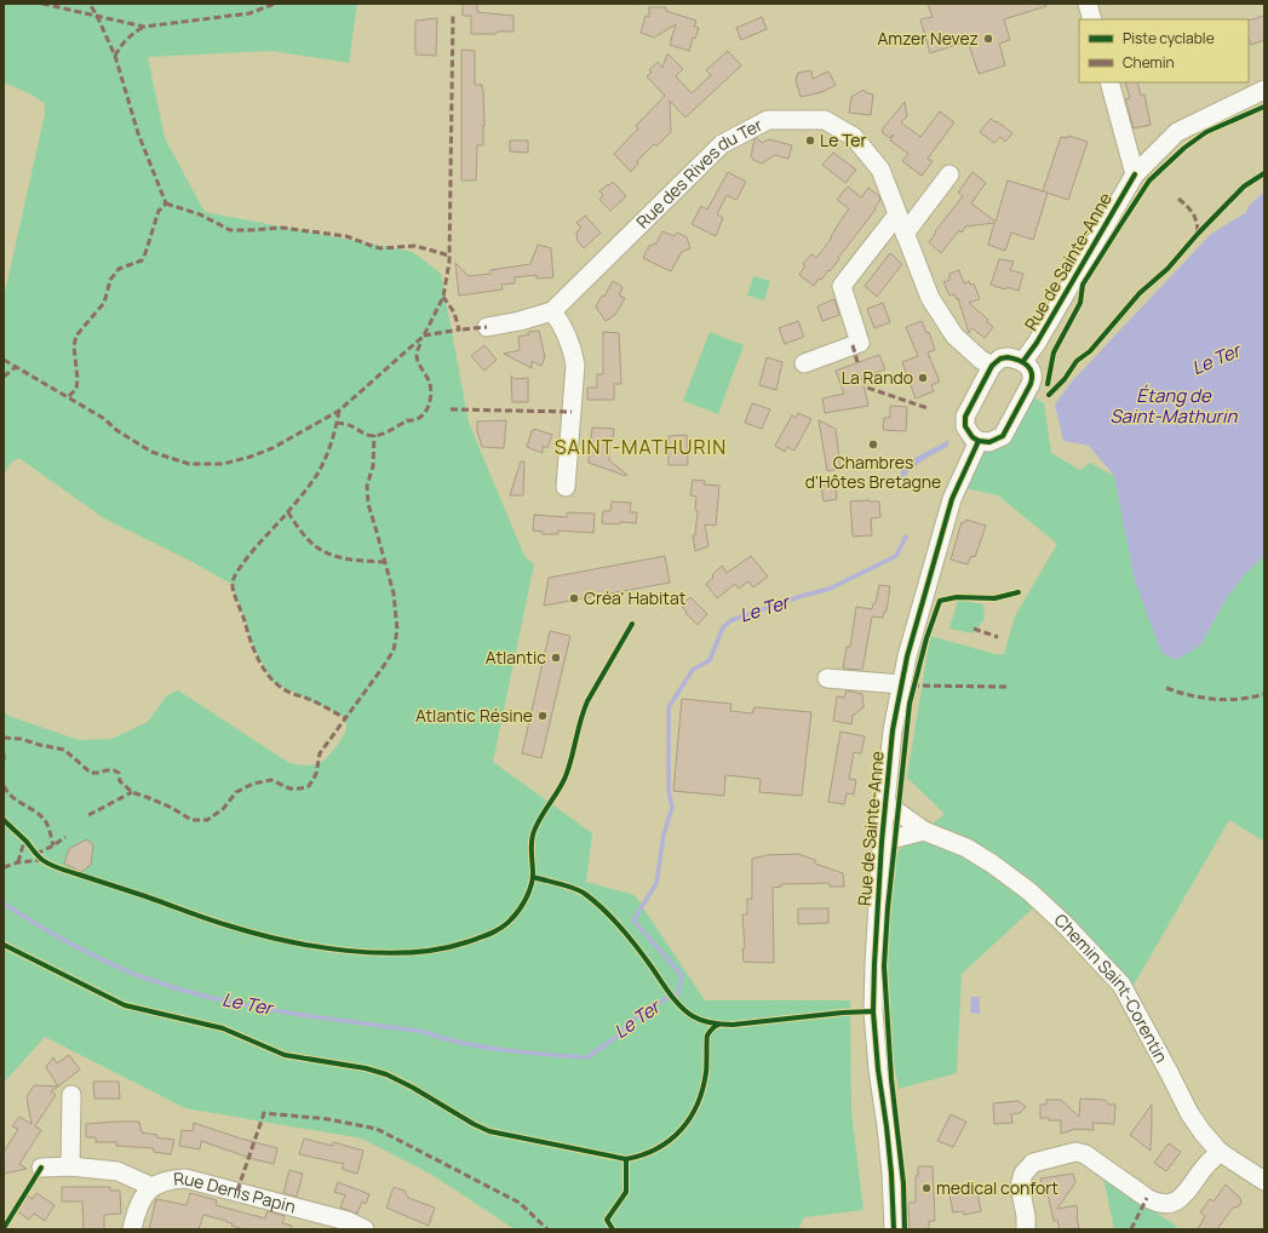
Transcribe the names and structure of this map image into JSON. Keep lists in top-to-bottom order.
{
  "streets": {
    "street": [
      "Rue des Rives du Ter",
      "Rue de Sainte-Anne",
      "Chemin Saint-Corentin",
      "Rue Denis Papin"
    ]
  },
  "crossings": [
    ["Rue de Sainte-Anne", "Chemin Saint-Corentin"]
  ],
  "districts": ["SAINT-MATHURIN"],
  "water": ["Le Ter", "Étang de Saint-Mathurin"],
  "places": [
    "Amzer Nevez",
    "Le Ter",
    "La Rando",
    "Chambres d'Hôtes Bretagne",
    "Créa' Habitat",
    "Atlantic",
    "Atlantic Résine",
    "medical confort"
  ],
  "legend": ["Piste cyclable", "Chemin"]
}
